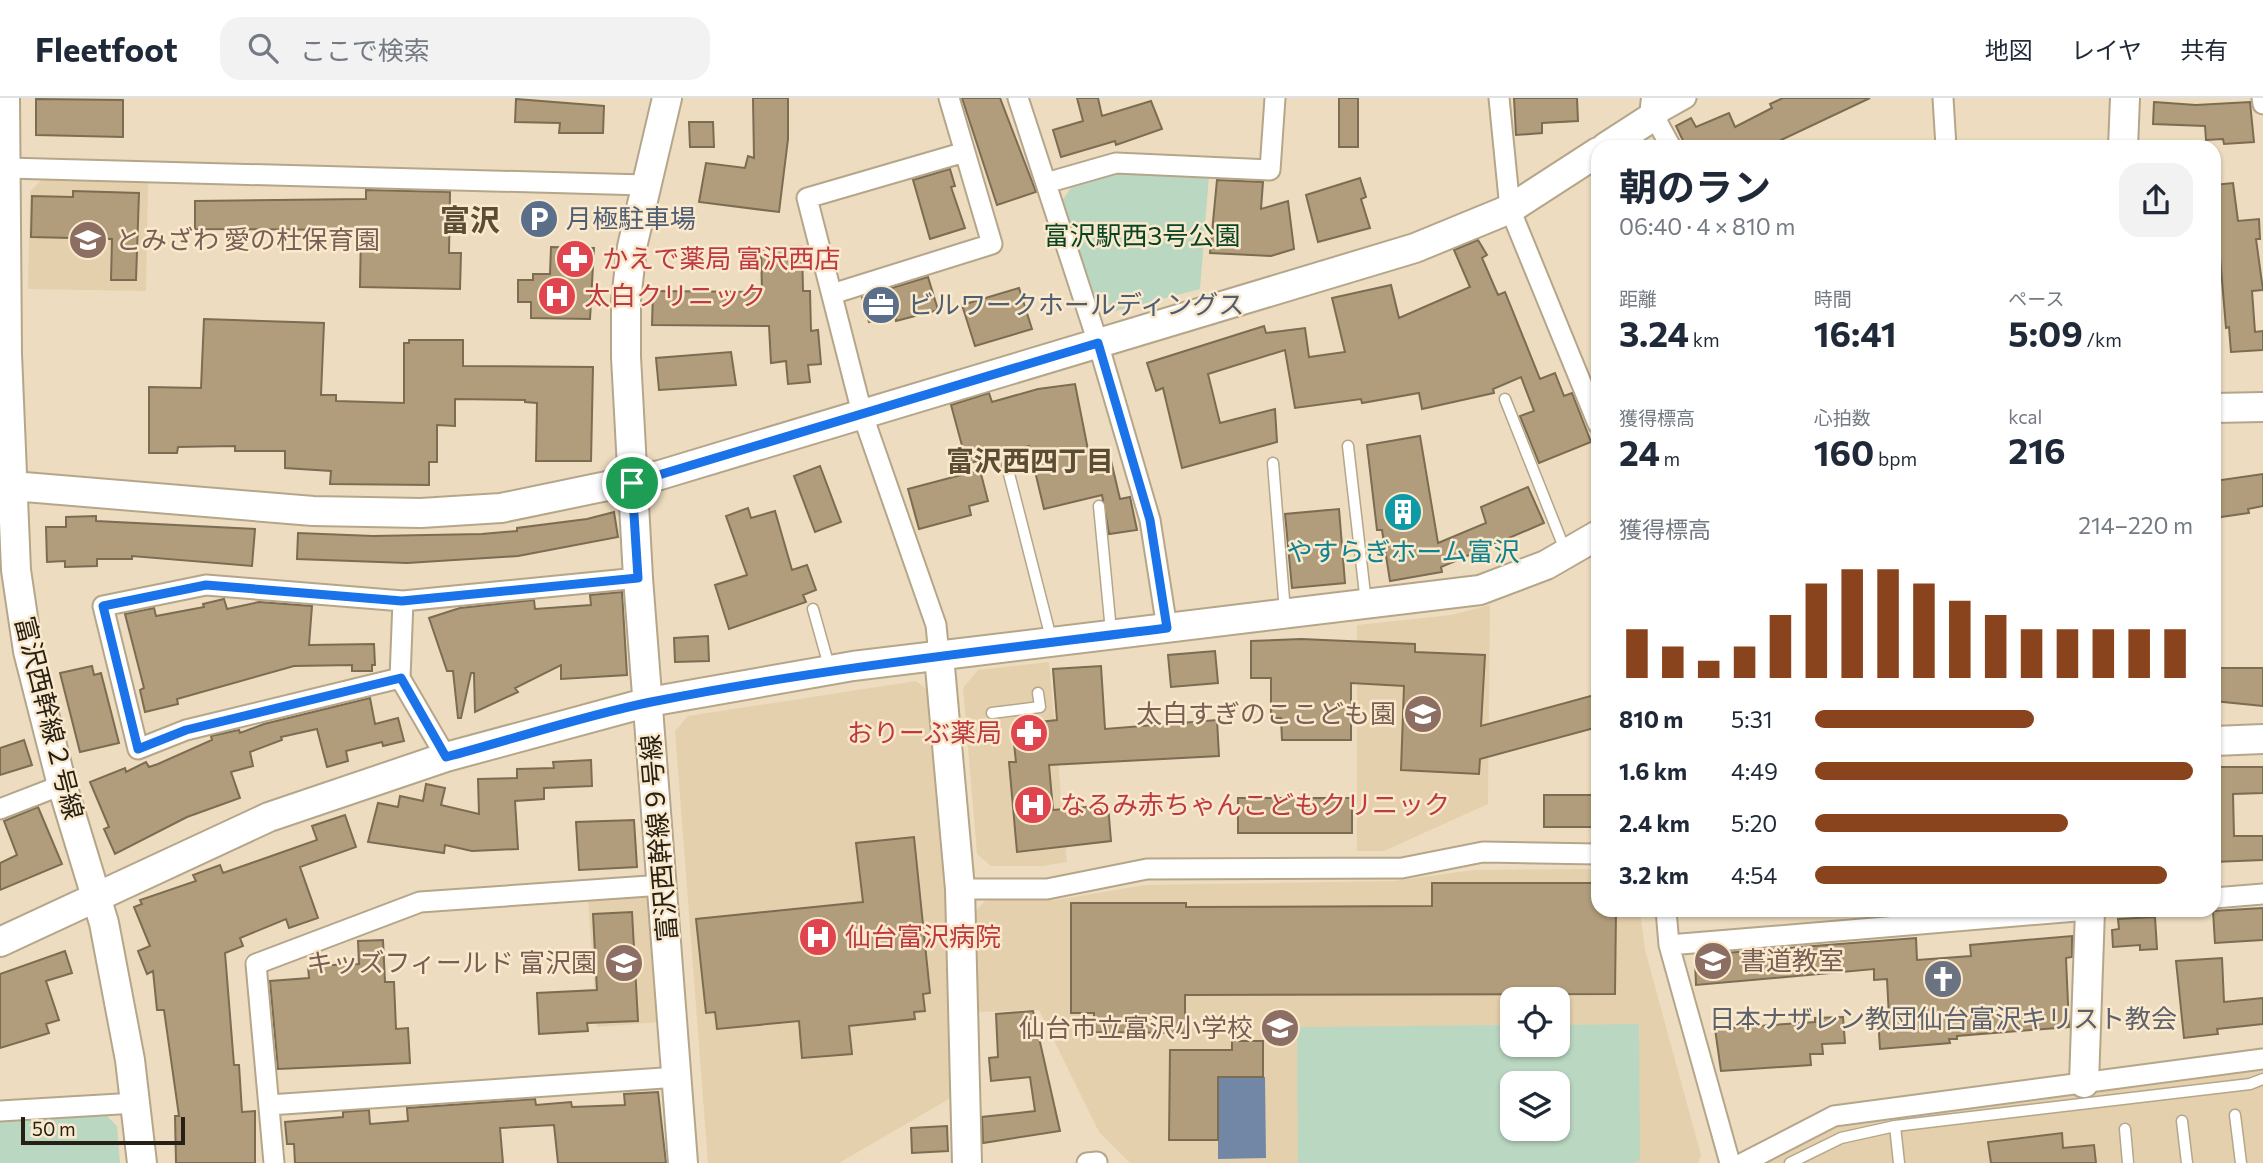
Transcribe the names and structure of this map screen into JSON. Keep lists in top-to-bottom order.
{
  "streets": {
    "street": ["富沢西幹線２号線", "富沢西幹線９号線"]
  },
  "districts": ["富沢", "富沢西四丁目"],
  "parks": ["富沢駅西3号公園"],
  "places": {
    "parking": ["月極駐車場"],
    "school or university": [
      "とみざわ 愛の杜保育園",
      "太白すぎのここども園",
      "書道教室",
      "キッズフィールド 富沢園",
      "仙台市立富沢小学校"
    ],
    "pharmacy": ["かえで薬局 富沢西店", "おりーぶ薬局"],
    "hospital": ["太白クリニック", "なるみ赤ちゃんこどもクリニック", "仙台富沢病院"],
    "office": ["ビルワークホールディングス"],
    "building": ["やすらぎホーム富沢"],
    "church": ["日本ナザレン教団仙台富沢キリスト教会"]
  },
  "scale_bar": "50 m",
  "page": {
    "header": "Fleetfoot",
    "search": "ここで検索",
    "nav": ["地図", "レイヤ", "共有"],
    "heading": ["朝のラン", "06:40 · 4 × 810 m"],
    "stats": [
      ["距離", "3.24 km"],
      ["時間", "16:41"],
      ["ペース", "5:09 /km"],
      ["獲得標高", "24 m"],
      ["心拍数", "160 bpm"],
      ["kcal", "216"]
    ],
    "chart": ["獲得標高", "214–220 m"],
    "list": [
      {
        "name": "810 m",
        "note": "5:31"
      },
      {
        "name": "1.6 km",
        "note": "4:49"
      },
      {
        "name": "2.4 km",
        "note": "5:20"
      },
      {
        "name": "3.2 km",
        "note": "4:54"
      }
    ],
    "scale": "50 m"
  }
}
